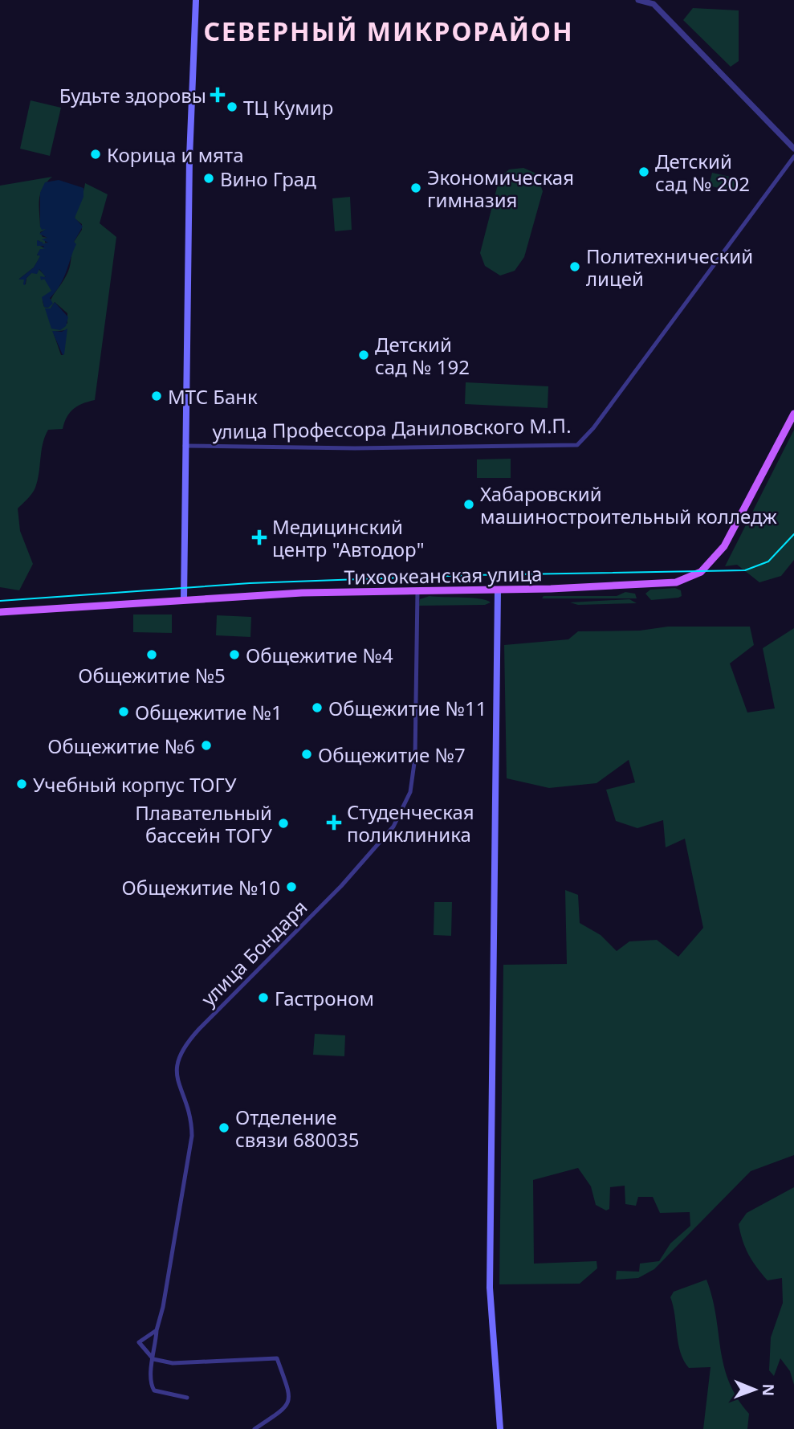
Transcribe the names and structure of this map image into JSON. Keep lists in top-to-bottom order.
{
  "streets": {
    "main road": ["улица Профессора Даниловского М.П.", "Тихоокеанская улица"],
    "street": ["улица Бондаря"]
  },
  "crossings": [
    ["улица Профессора Даниловского М.П.", "Тихоокеанская улица"],
    ["Тихоокеанская улица", "улица Бондаря"]
  ],
  "districts": ["СЕВЕРНЫЙ МИКРОРАЙОН"],
  "places": {
    "health": ["Будьте здоровы", "Медицинский центр \"Автодор\"", "Студенческая поликлиника"],
    "other": [
      "ТЦ Кумир",
      "Корица и мята",
      "Детский сад № 202",
      "Вино Град",
      "Экономическая гимназия",
      "Политехнический лицей",
      "Детский сад № 192",
      "МТС Банк",
      "Хабаровский машиностроительный колледж",
      "Общежитие №5",
      "Общежитие №4",
      "Общежитие №11",
      "Общежитие №1",
      "Общежитие №6",
      "Общежитие №7",
      "Учебный корпус ТОГУ",
      "Плавательный бассейн ТОГУ",
      "Общежитие №10",
      "Гастроном",
      "Отделение связи 680035"
    ]
  },
  "north": "right"
}
